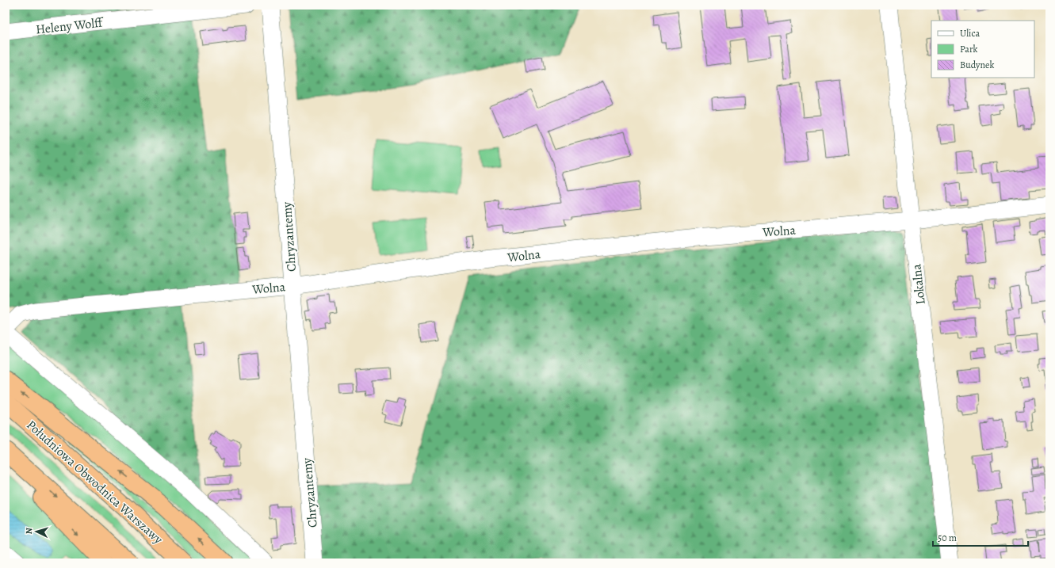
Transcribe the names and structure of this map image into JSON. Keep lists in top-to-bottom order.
{
  "streets": {
    "highway": ["Południowa Obwodnica Warszawy"],
    "street": [
      "Heleny Wolff",
      "Wolna",
      "Chryzantemy",
      "Lokalna"
    ]
  },
  "crossings": [
    ["Wolna", "Chryzantemy"],
    ["Wolna", "Lokalna"]
  ],
  "legend": ["Ulica", "Park", "Budynek"],
  "scale_bar": "50 m",
  "north": "left"
}
